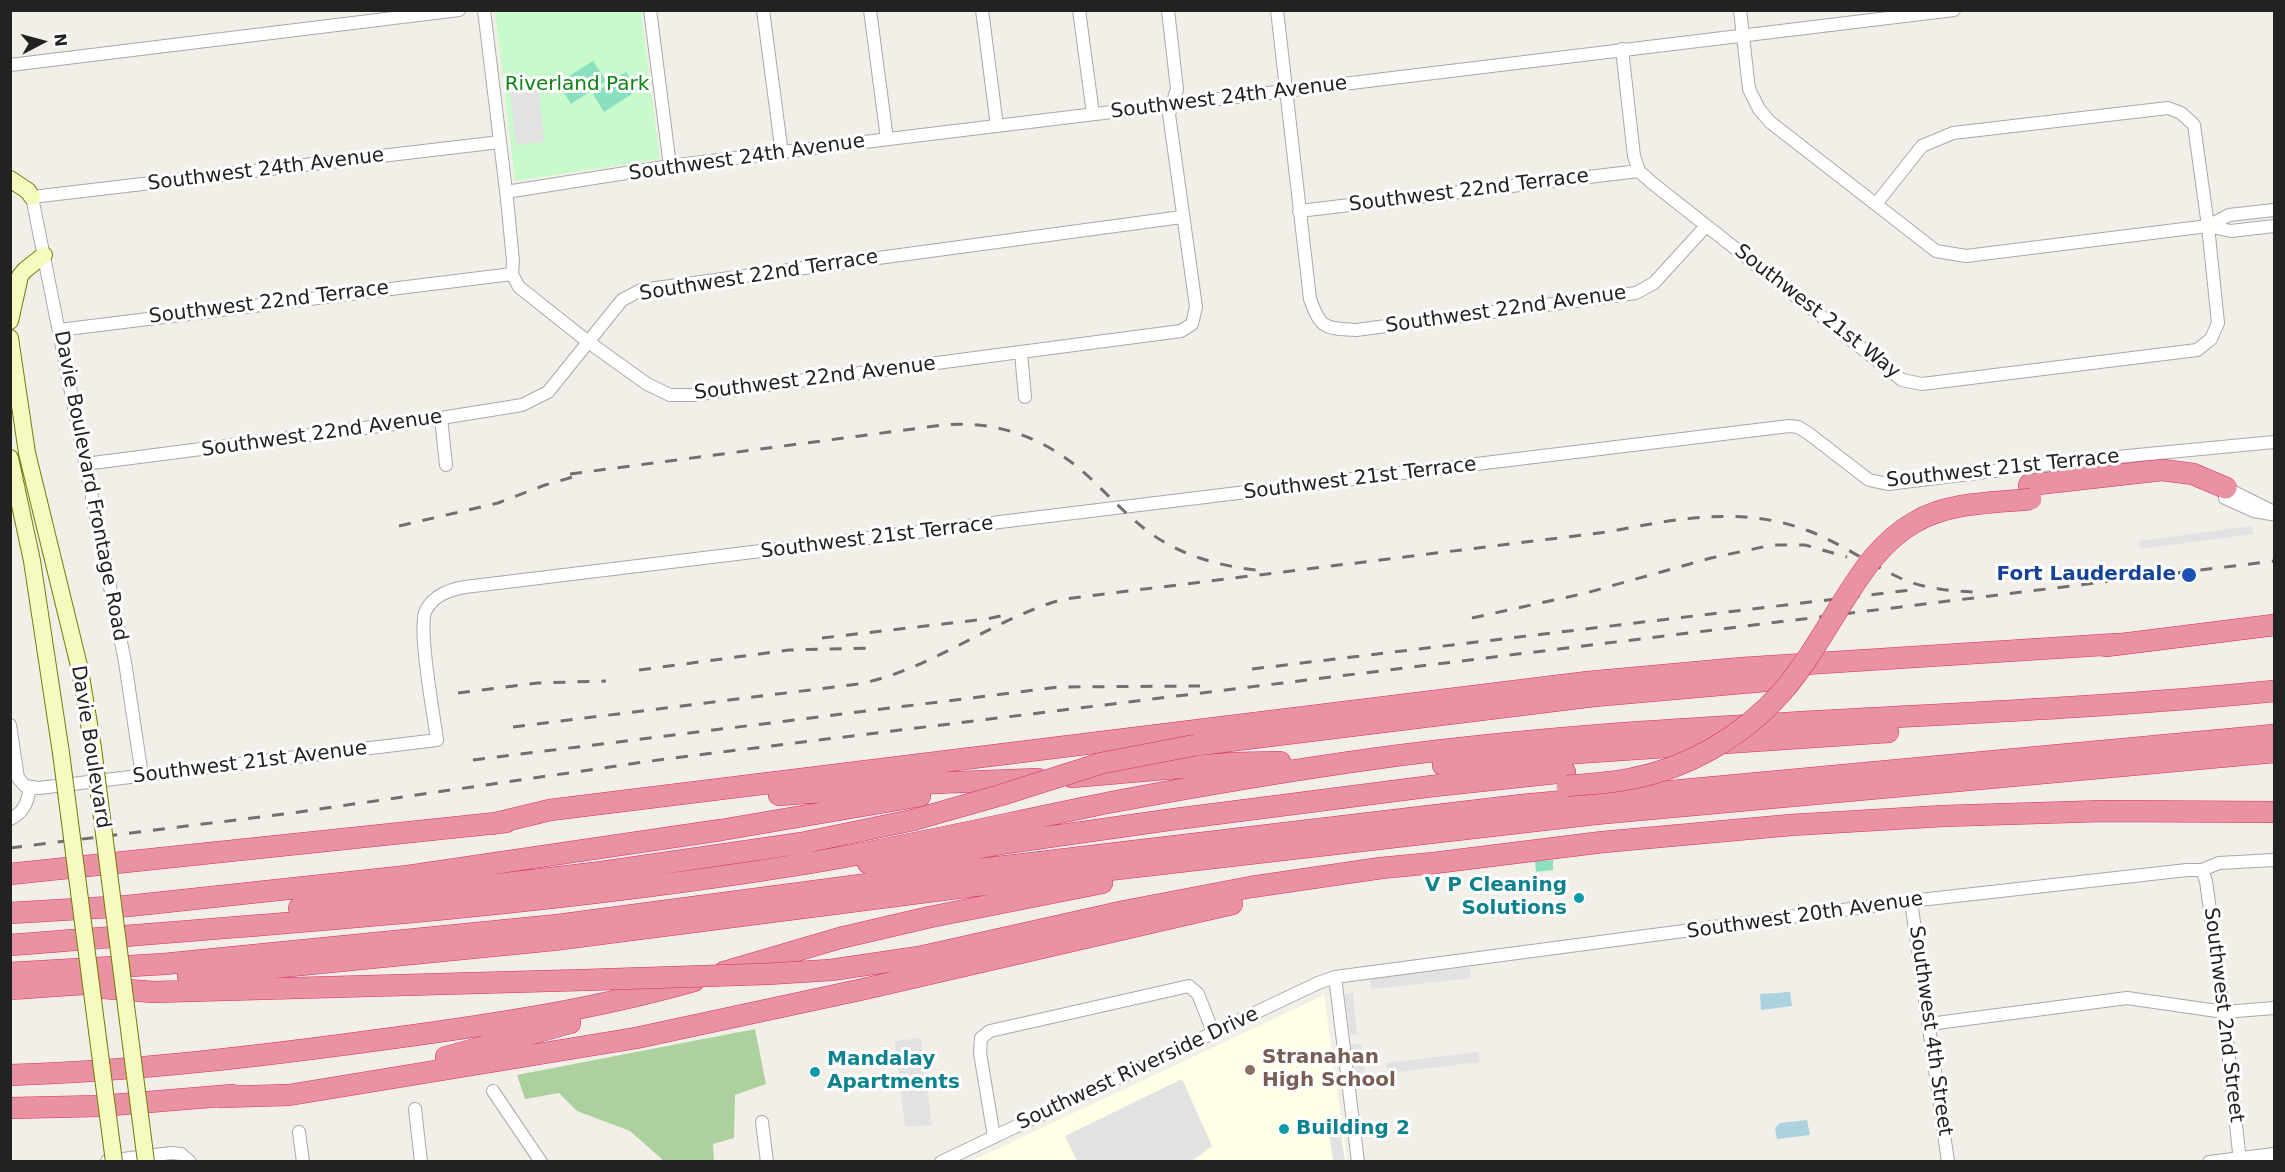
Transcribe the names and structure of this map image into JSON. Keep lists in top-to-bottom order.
{
  "streets": {
    "main road": ["Davie Boulevard"],
    "street": [
      "Southwest 24th Avenue",
      "Southwest 22nd Terrace",
      "Southwest 22nd Avenue",
      "Southwest 21st Way",
      "Southwest 21st Terrace",
      "Davie Boulevard Frontage Road",
      "Southwest 21st Avenue",
      "Southwest 20th Avenue",
      "Southwest 2nd Street",
      "Southwest 4th Street",
      "Southwest Riverside Drive"
    ]
  },
  "crossings": [
    ["Southwest 24th Avenue", "Davie Boulevard Frontage Road"],
    ["Southwest 22nd Terrace", "Southwest 22nd Avenue"],
    ["Southwest 22nd Terrace", "Southwest 21st Way"],
    ["Southwest 22nd Terrace", "Davie Boulevard Frontage Road"],
    ["Southwest 22nd Avenue", "Southwest 21st Way"],
    ["Southwest 22nd Avenue", "Davie Boulevard Frontage Road"],
    ["Southwest 21st Terrace", "Southwest 21st Avenue"],
    ["Davie Boulevard Frontage Road", "Southwest 21st Avenue"],
    ["Southwest 20th Avenue", "Southwest 2nd Street"],
    ["Southwest 20th Avenue", "Southwest 4th Street"],
    ["Southwest 20th Avenue", "Southwest Riverside Drive"]
  ],
  "parks": ["Riverland Park"],
  "places": [
    "Fort Lauderdale",
    "V P Cleaning Solutions",
    "Stranahan High School",
    "Mandalay Apartments",
    "Building 2"
  ],
  "north": "right"
}
